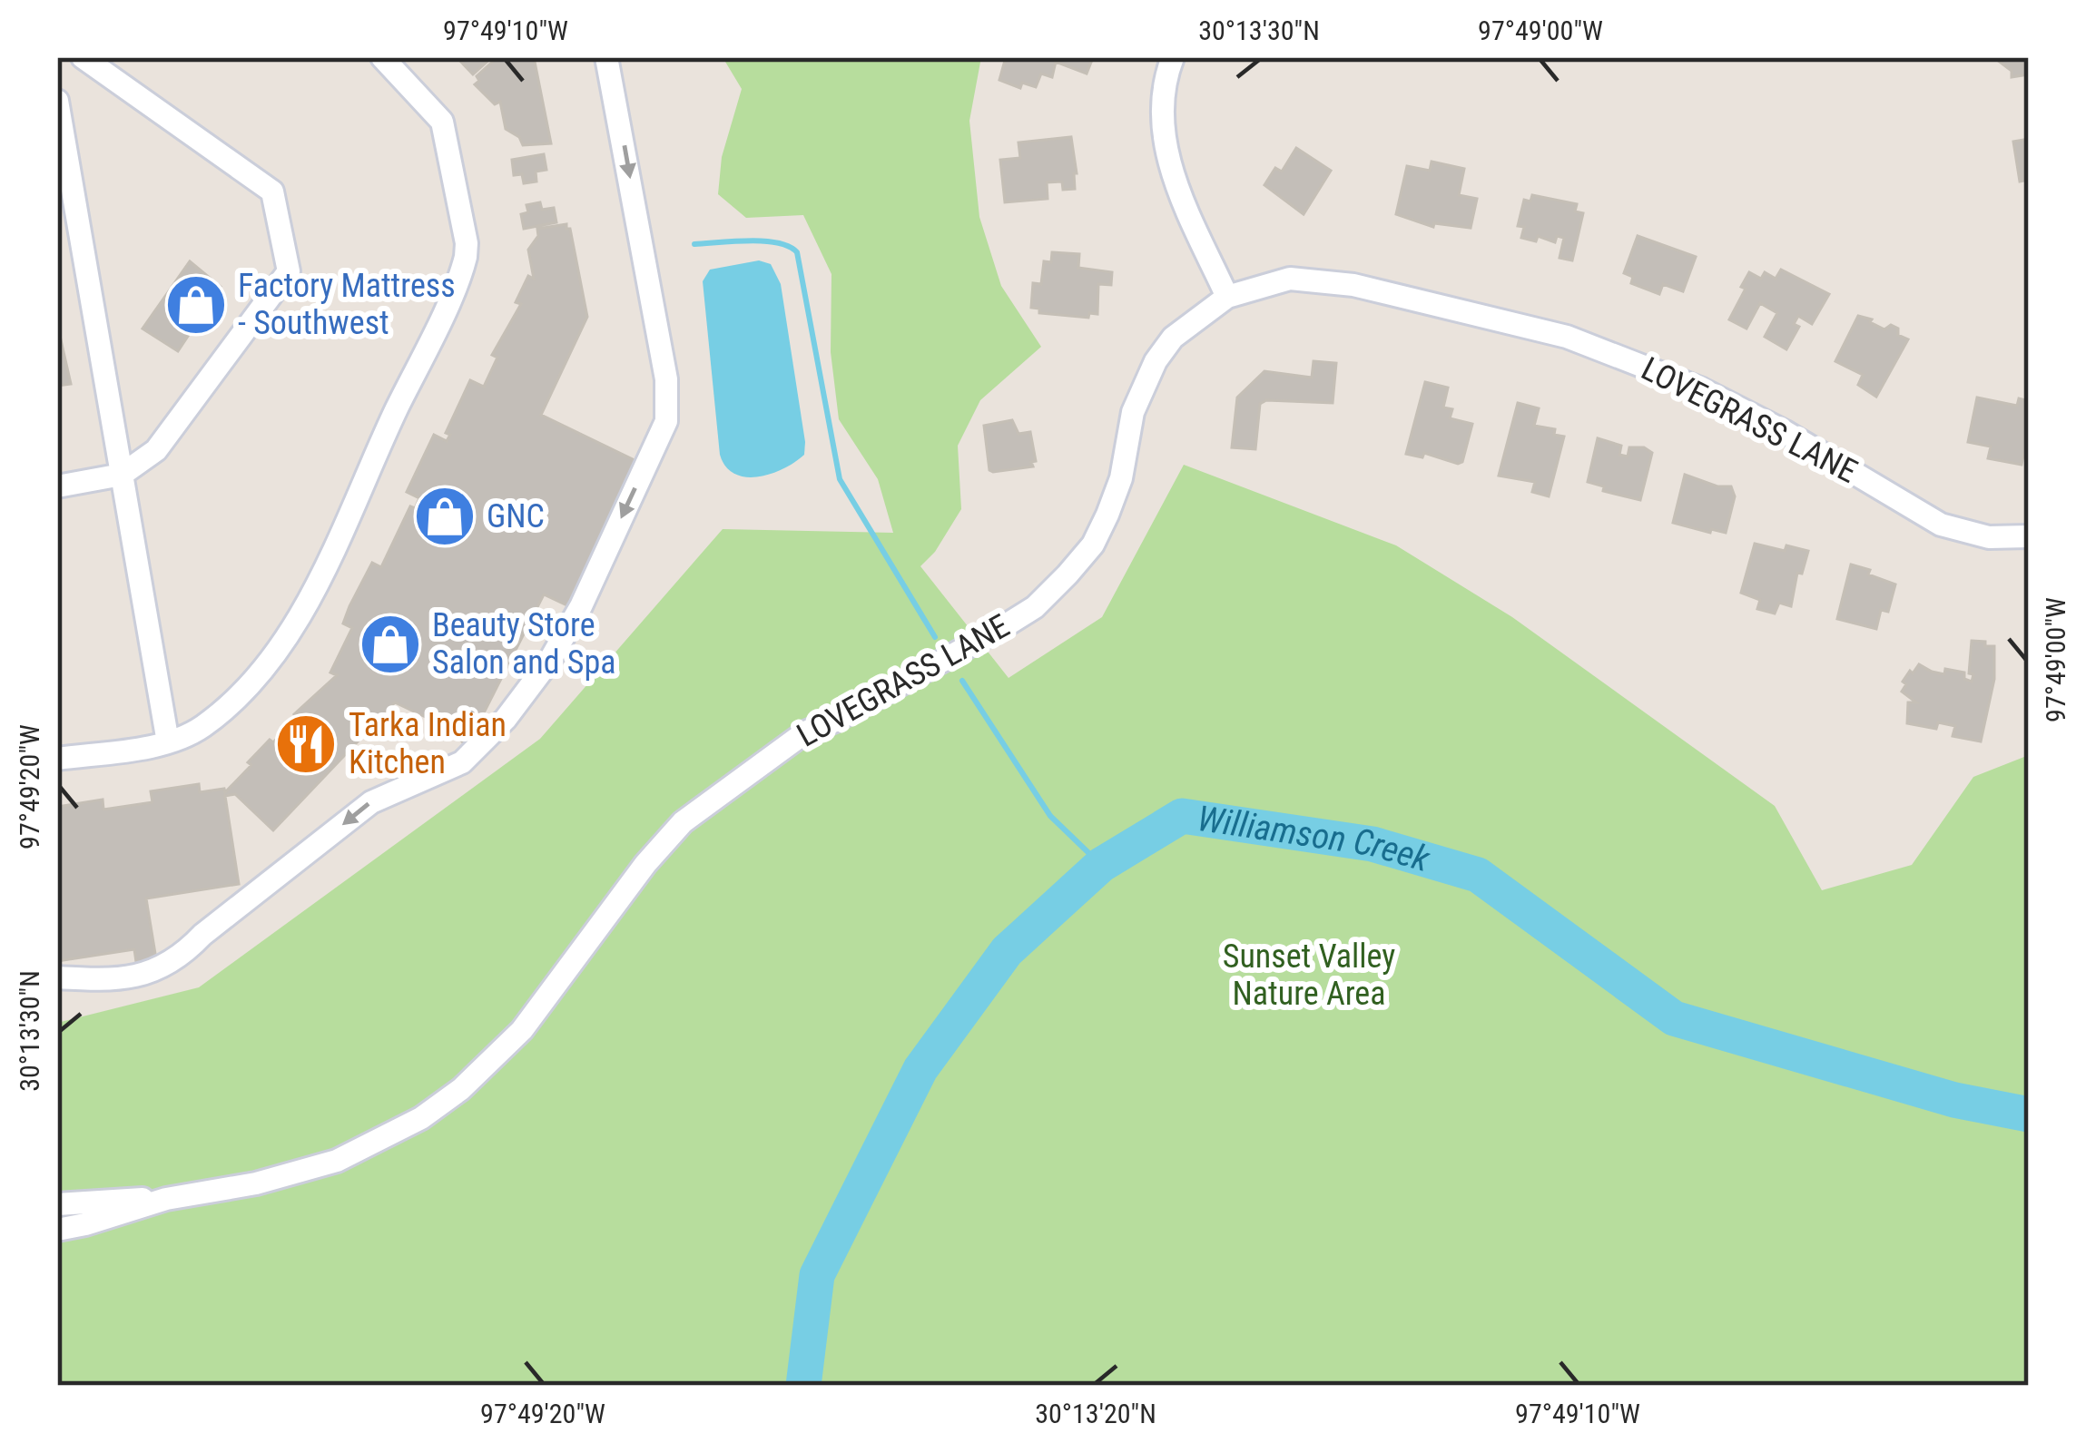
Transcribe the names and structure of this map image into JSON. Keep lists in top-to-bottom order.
{
  "streets": {
    "street": ["LOVEGRASS LANE"]
  },
  "water": ["Williamson Creek"],
  "parks": ["Sunset Valley Nature Area"],
  "places": {
    "shop": ["Factory Mattress - Southwest", "GNC", "Beauty Store Salon and Spa"],
    "restaurant": ["Tarka Indian Kitchen"]
  },
  "coordinates": [
    "97°49'10\"W",
    "30°13'30\"N",
    "97°49'00\"W",
    "97°49'20\"W",
    "30°13'20\"N"
  ]
}
